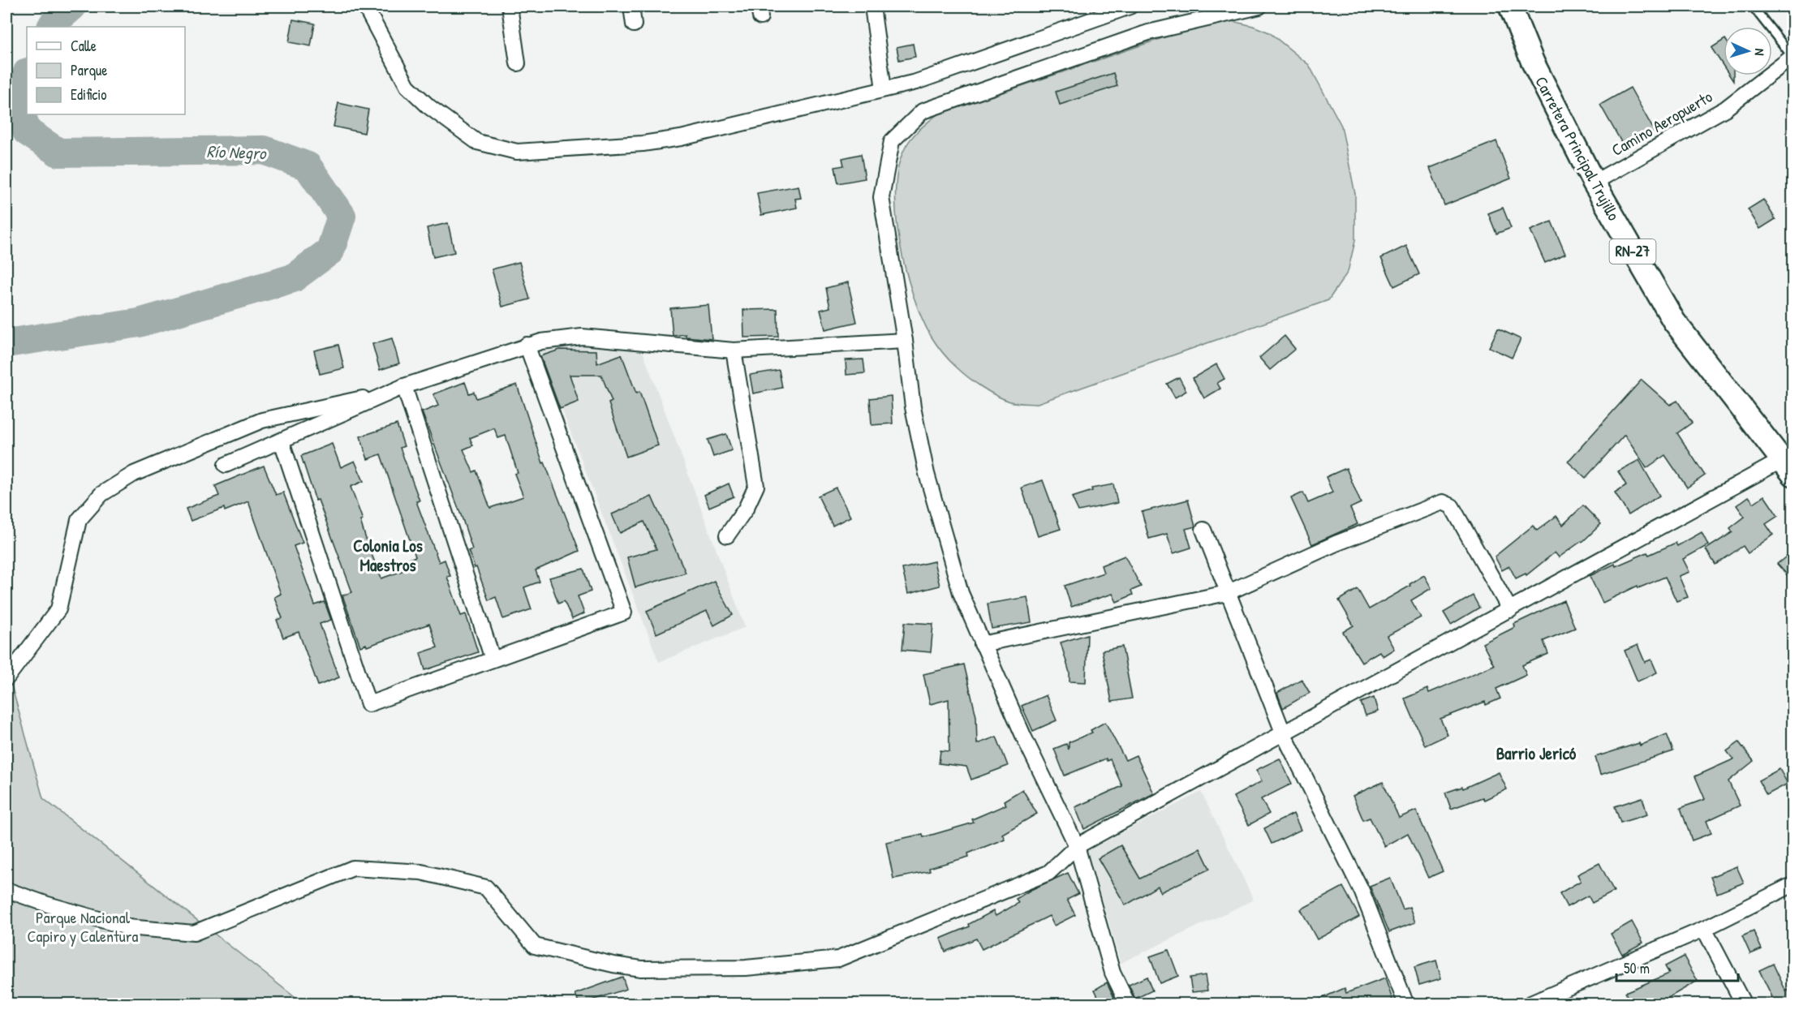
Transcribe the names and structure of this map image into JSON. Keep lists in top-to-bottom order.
{
  "streets": {
    "main road": ["Carretera Principal Trujillo", "RN-27"],
    "street": ["Camino Aeropuerto"]
  },
  "crossings": [
    ["Camino Aeropuerto", "Carretera Principal Trujillo"]
  ],
  "districts": ["Colonia Los Maestros", "Barrio Jericó"],
  "water": ["Río Negro"],
  "parks": ["Parque Nacional Capiro y Calentura"],
  "legend": ["Calle", "Parque", "Edificio"],
  "scale_bar": "50 m",
  "north": "right"
}
